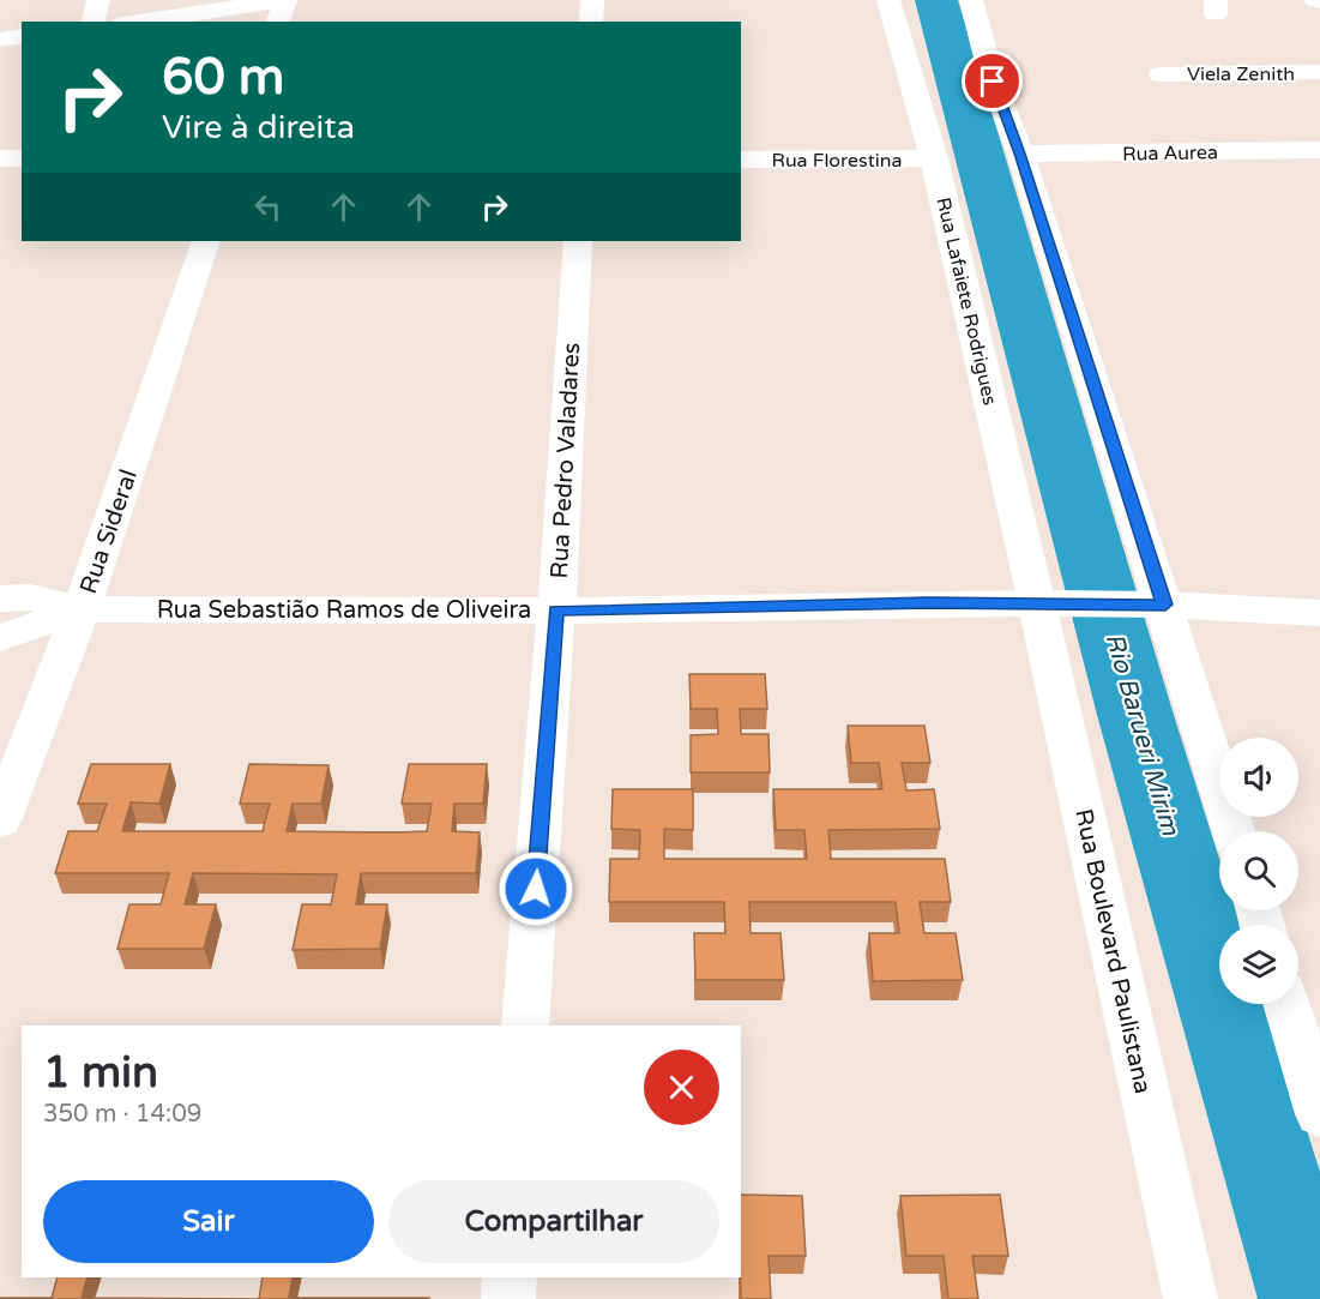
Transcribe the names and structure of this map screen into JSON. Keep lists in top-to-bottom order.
{
  "streets": {
    "street": [
      "Viela Zenith",
      "Rua Aurea",
      "Rua Florestina",
      "Rua Lafaiete Rodrigues",
      "Rua Pedro Valadares",
      "Rua Sideral",
      "Rua Sebastião Ramos de Oliveira",
      "Rua Boulevard Paulistana"
    ]
  },
  "crossings": [
    ["Rua Florestina", "Rua Lafaiete Rodrigues"],
    ["Rua Lafaiete Rodrigues", "Rua Sebastião Ramos de Oliveira"],
    ["Rua Lafaiete Rodrigues", "Rua Boulevard Paulistana"],
    ["Rua Pedro Valadares", "Rua Sebastião Ramos de Oliveira"],
    ["Rua Sideral", "Rua Sebastião Ramos de Oliveira"],
    ["Rua Sebastião Ramos de Oliveira", "Rua Boulevard Paulistana"]
  ],
  "water": ["Rio Barueri Mirim"],
  "page": {
    "turn": ["60 m", "Vire à direita"],
    "heading": ["1 min", "350 m · 14:09"],
    "buttons": ["Sair", "Compartilhar"]
  }
}
